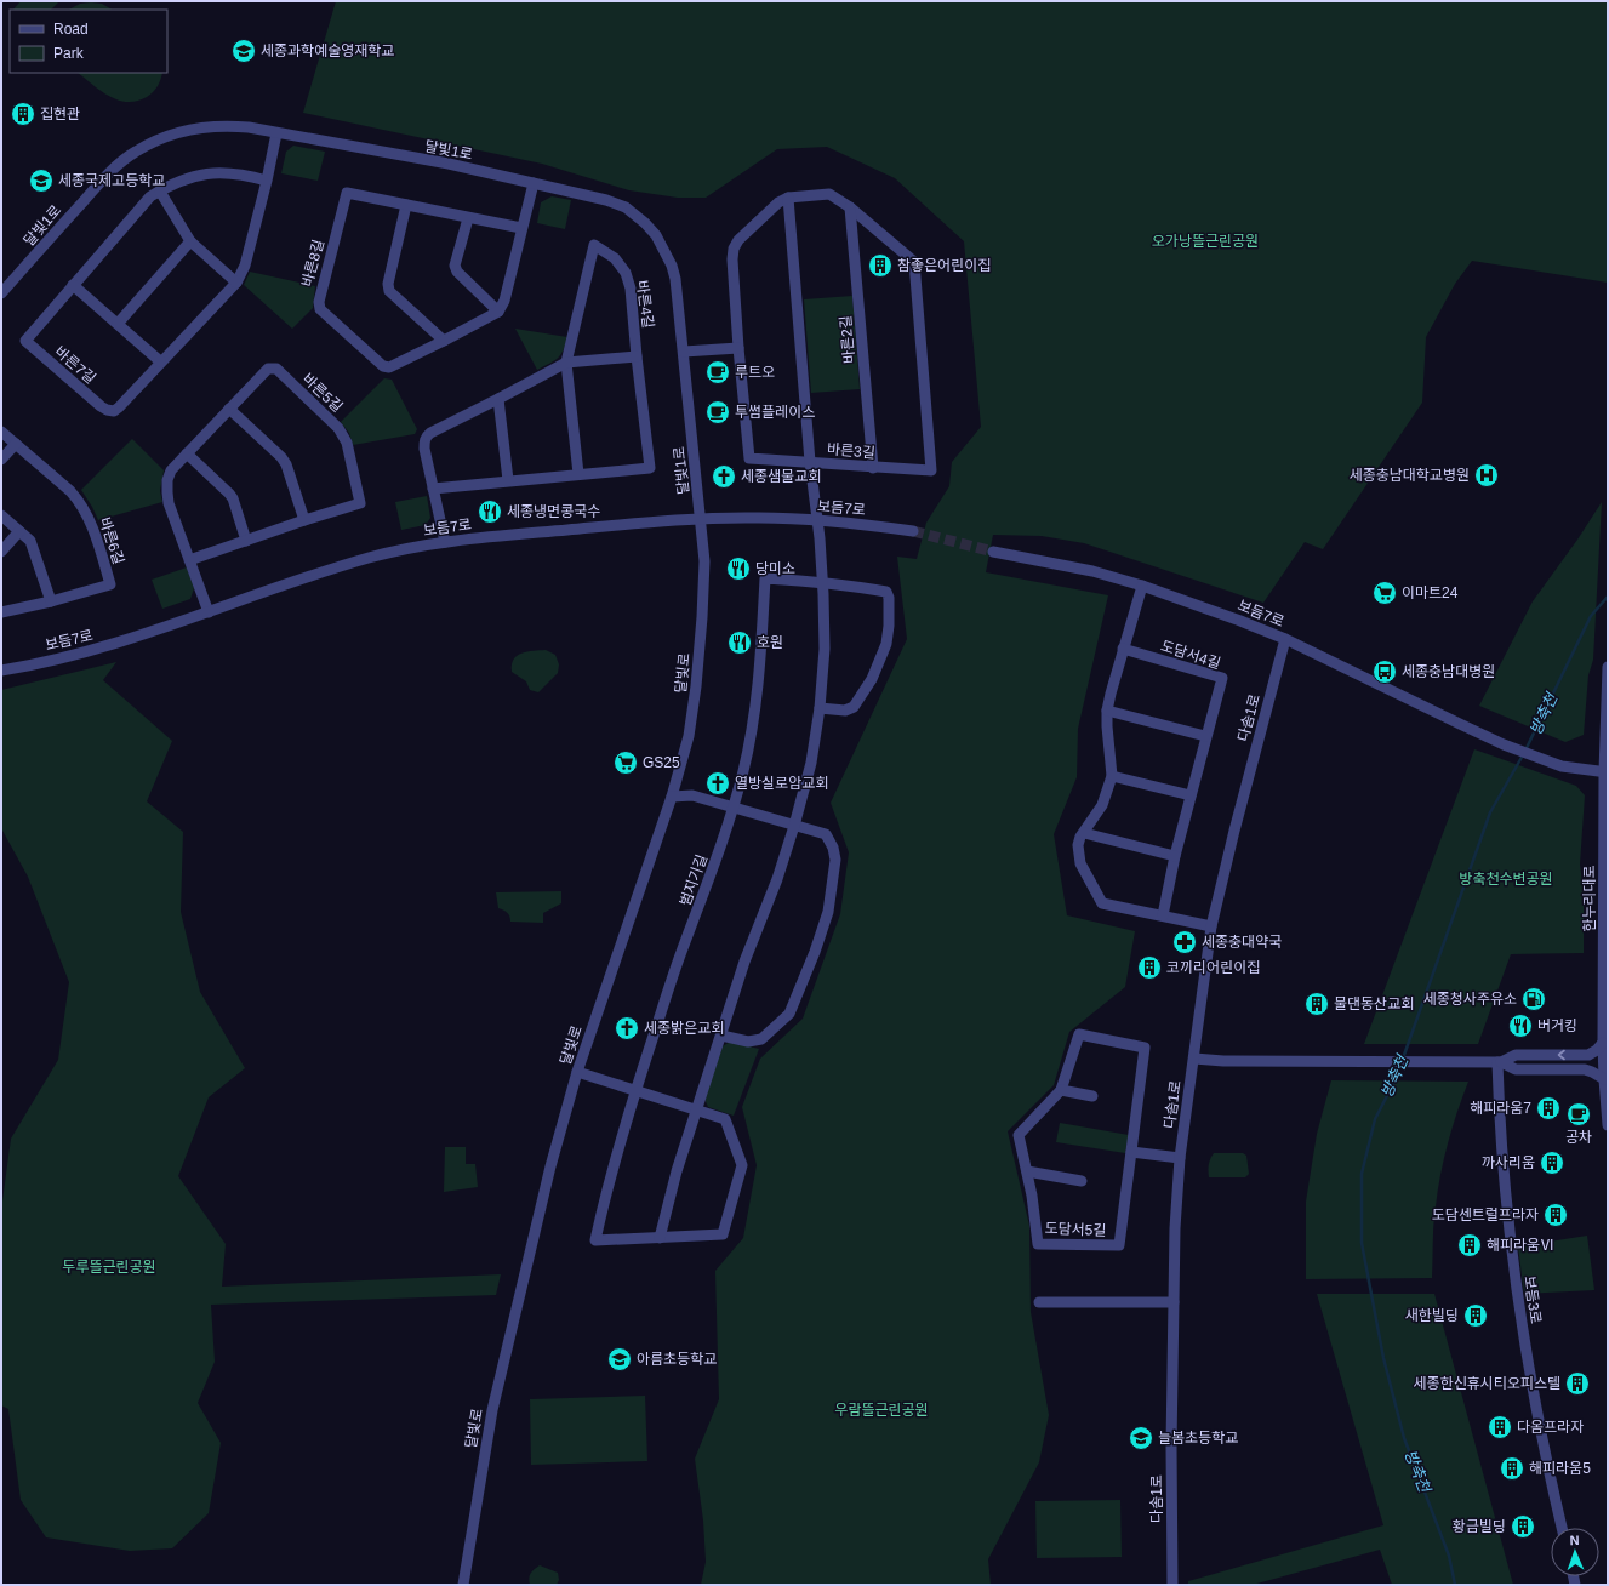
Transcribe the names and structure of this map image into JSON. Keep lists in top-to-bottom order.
{
  "streets": {
    "street": [
      "달빛1로",
      "바른8길",
      "바른4길",
      "바른2길",
      "바른7길",
      "바른5길",
      "바른3길",
      "보듬7로",
      "바른6길",
      "도담서4길",
      "달빛로",
      "다솜1로",
      "범지기길",
      "한누리대로",
      "도담서5길",
      "보듬3로"
    ]
  },
  "crossings": [
    ["달빛1로", "보듬7로"],
    ["달빛1로", "달빛로"],
    ["바른2길", "바른3길"],
    ["바른5길", "보듬7로"],
    ["보듬7로", "달빛로"],
    ["보듬7로", "다솜1로"],
    ["보듬7로", "한누리대로"]
  ],
  "water": ["방축천"],
  "parks": [
    "오가낭뜰근린공원",
    "방축천수변공원",
    "두루뜰근린공원",
    "우람뜰근린공원"
  ],
  "places": {
    "school or university": [
      "세종과학예술영재학교",
      "세종국제고등학교",
      "아름초등학교",
      "늘봄초등학교"
    ],
    "building": [
      "집현관",
      "참좋은어린이집",
      "코끼리어린이집",
      "물댄동산교회",
      "해피라움7",
      "까사리움",
      "도담센트럴프라자",
      "해피라움Ⅵ",
      "새한빌딩",
      "세종한신휴시티오피스텔",
      "다옴프라자",
      "해피라움5",
      "황금빌딩"
    ],
    "cafe": ["루트오", "투썸플레이스", "공차"],
    "hospital": ["세종충남대학교병원"],
    "church": ["세종샘물교회", "열방실로암교회", "세종밝은교회"],
    "restaurant": [
      "세종냉면콩국수",
      "당미소",
      "호원",
      "버거킹"
    ],
    "supermarket": ["이마트24", "GS25"],
    "bus stop": ["세종충남대병원"],
    "pharmacy": ["세종충대약국"],
    "fuel station": ["세종청사주유소"]
  },
  "legend": ["Road", "Park"],
  "north": "top"
}
